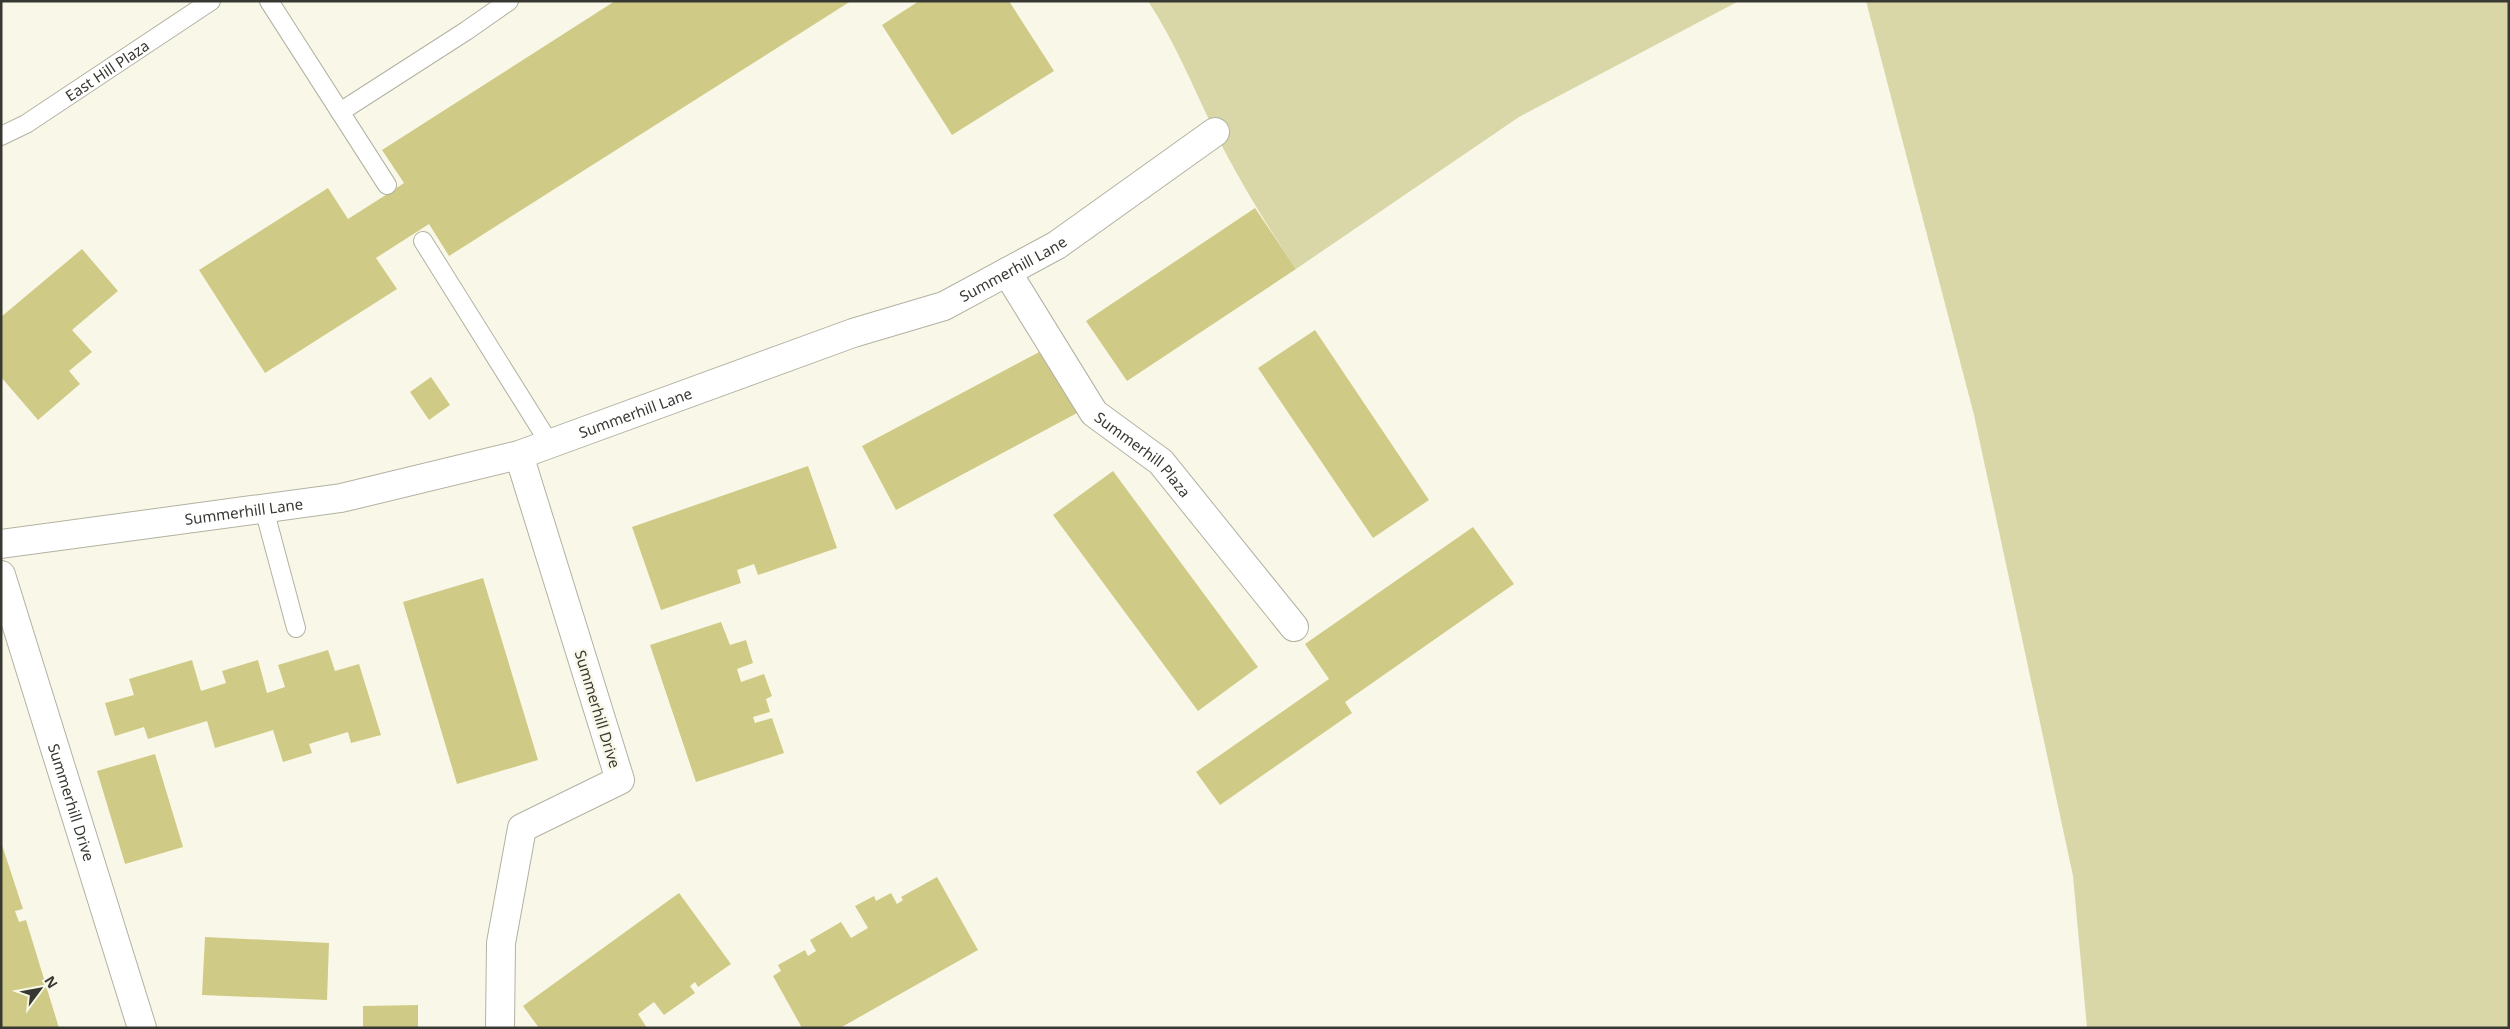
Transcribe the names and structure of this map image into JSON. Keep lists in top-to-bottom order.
{
  "streets": {
    "street": ["Summerhill Lane", "Summerhill Plaza", "Summerhill Drive"],
    "lane": ["East Hill Plaza"]
  },
  "crossings": [
    ["Summerhill Lane", "Summerhill Plaza"],
    ["Summerhill Lane", "Summerhill Drive"]
  ],
  "north": "top right"
}
